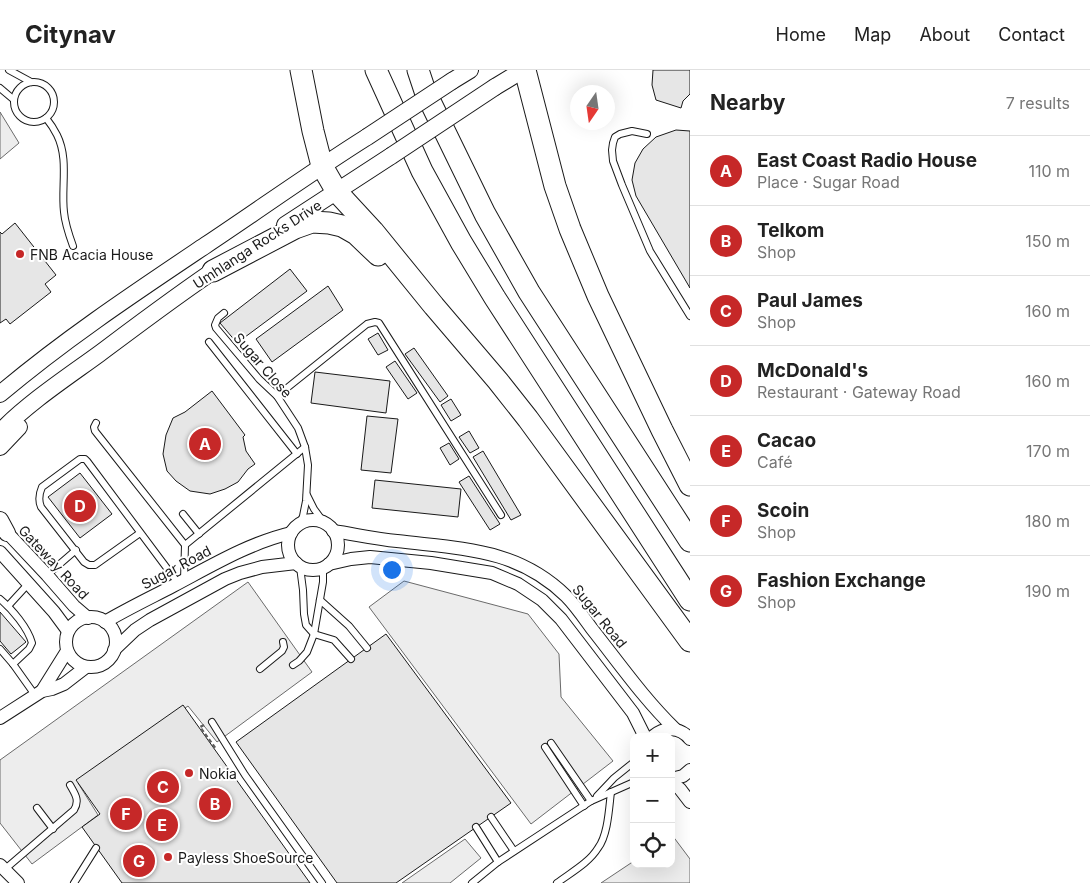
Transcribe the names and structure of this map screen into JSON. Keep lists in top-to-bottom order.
{
  "streets": {
    "main road": ["Umhlanga Rocks Drive"],
    "street": ["Gateway Road", "Sugar Road"],
    "lane": ["Sugar Close"]
  },
  "crossings": [
    ["Sugar Close", "Sugar Road"],
    ["Gateway Road", "Sugar Road"]
  ],
  "places": ["FNB Acacia House", "Nokia", "Payless ShoeSource"],
  "north": "bottom",
  "page": {
    "header": "Citynav",
    "nav": [
      "Home",
      "Map",
      "About",
      "Contact"
    ],
    "heading": ["Nearby", "7 results"],
    "list": [
      {
        "mark": "A",
        "name": "East Coast Radio House",
        "note": "Place · Sugar Road",
        "value": "110 m"
      },
      {
        "mark": "B",
        "name": "Telkom",
        "note": "Shop",
        "value": "150 m"
      },
      {
        "mark": "C",
        "name": "Paul James",
        "note": "Shop",
        "value": "160 m"
      },
      {
        "mark": "D",
        "name": "McDonald's",
        "note": "Restaurant · Gateway Road",
        "value": "160 m"
      },
      {
        "mark": "E",
        "name": "Cacao",
        "note": "Café",
        "value": "170 m"
      },
      {
        "mark": "F",
        "name": "Scoin",
        "note": "Shop",
        "value": "180 m"
      },
      {
        "mark": "G",
        "name": "Fashion Exchange",
        "note": "Shop",
        "value": "190 m"
      }
    ],
    "pins": [
      "A",
      "D",
      "C",
      "B",
      "F",
      "E",
      "G"
    ],
    "map_buttons": ["+", "−"]
  }
}
